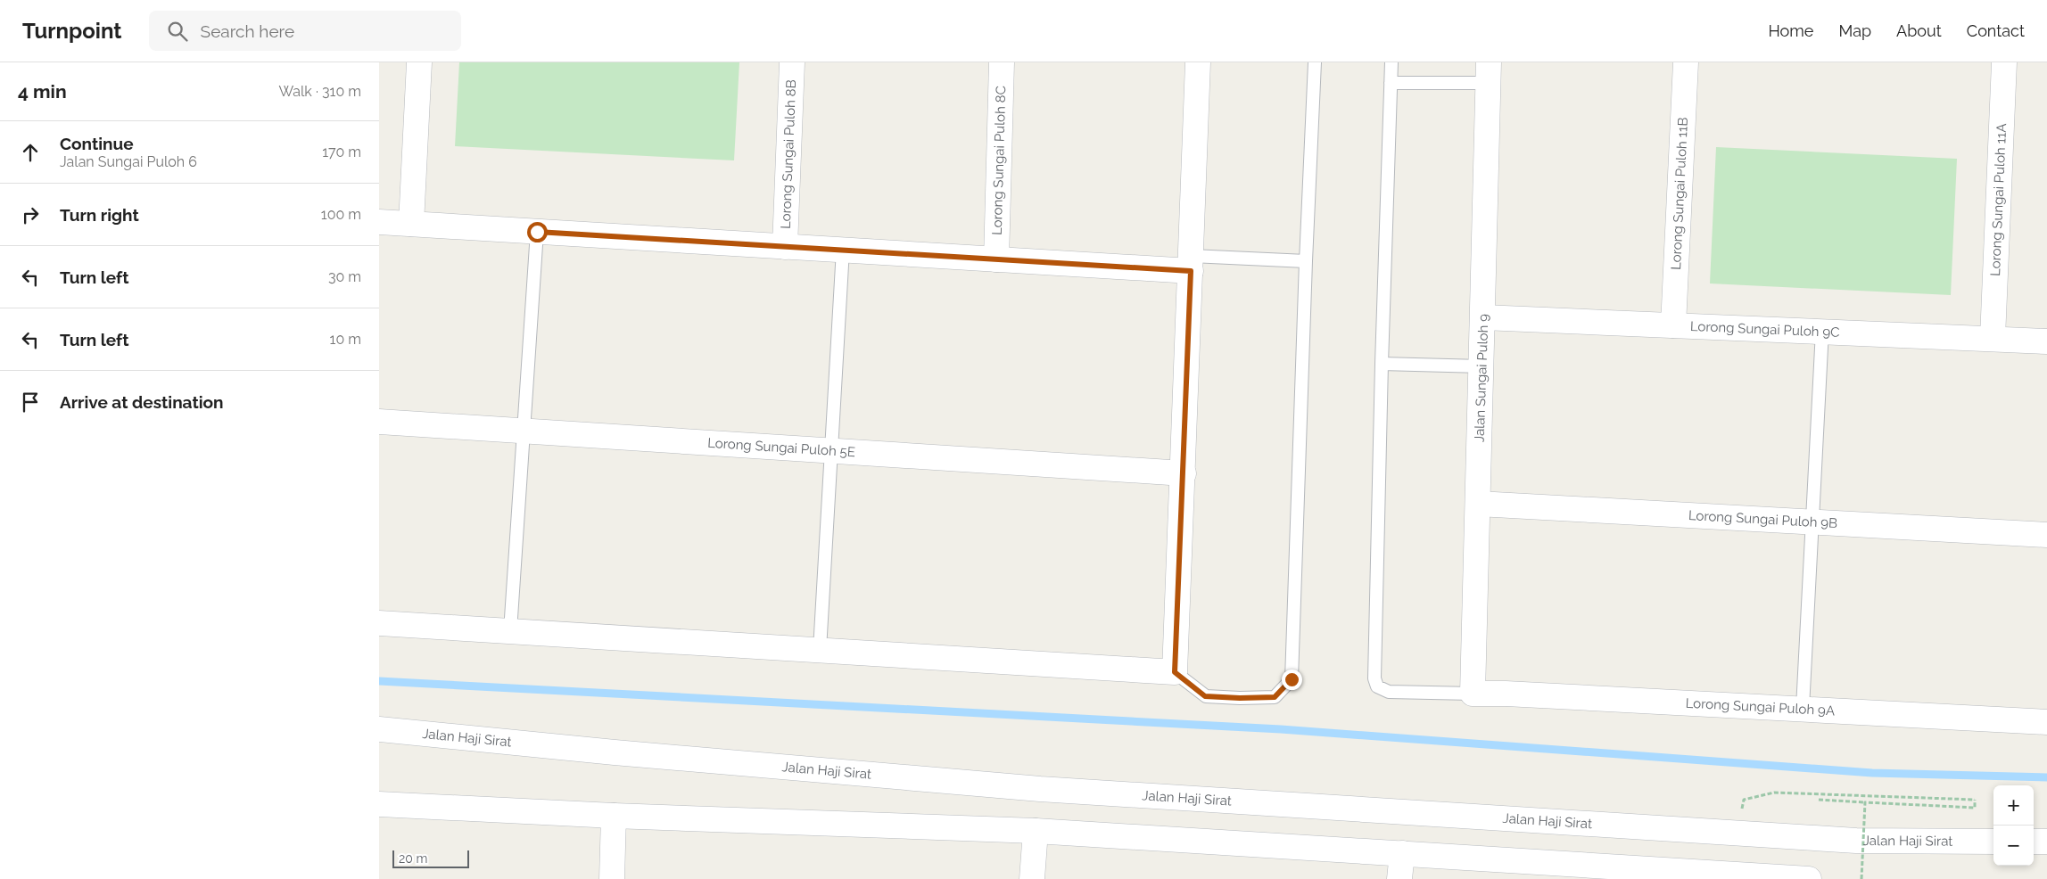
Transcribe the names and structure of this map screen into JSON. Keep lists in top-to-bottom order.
{
  "streets": {
    "street": [
      "Lorong Sungai Puloh 8B",
      "Lorong Sungai Puloh 8C",
      "Lorong Sungai Puloh 11B",
      "Lorong Sungai Puloh 11A",
      "Lorong Sungai Puloh 9C",
      "Jalan Sungai Puloh 9",
      "Lorong Sungai Puloh 5E",
      "Lorong Sungai Puloh 9B",
      "Lorong Sungai Puloh 9A",
      "Jalan Haji Sirat"
    ]
  },
  "crossings": [
    ["Lorong Sungai Puloh 11B", "Lorong Sungai Puloh 9C"],
    ["Lorong Sungai Puloh 11A", "Lorong Sungai Puloh 9C"],
    ["Lorong Sungai Puloh 9C", "Jalan Sungai Puloh 9"],
    ["Jalan Sungai Puloh 9", "Lorong Sungai Puloh 9B"],
    ["Jalan Sungai Puloh 9", "Lorong Sungai Puloh 9A"]
  ],
  "scale_bar": "20 m",
  "page": {
    "header": "Turnpoint",
    "search": "Search here",
    "nav": [
      "Home",
      "Map",
      "About",
      "Contact"
    ],
    "heading": ["4 min", "Walk · 310 m"],
    "list": [
      ["Continue", "Jalan Sungai Puloh 6", "170 m"],
      ["Turn right", "100 m"],
      ["Turn left", "30 m"],
      ["Turn left", "10 m"],
      "Arrive at destination"
    ],
    "map_buttons": ["+", "−"],
    "scale": "20 m"
  }
}
